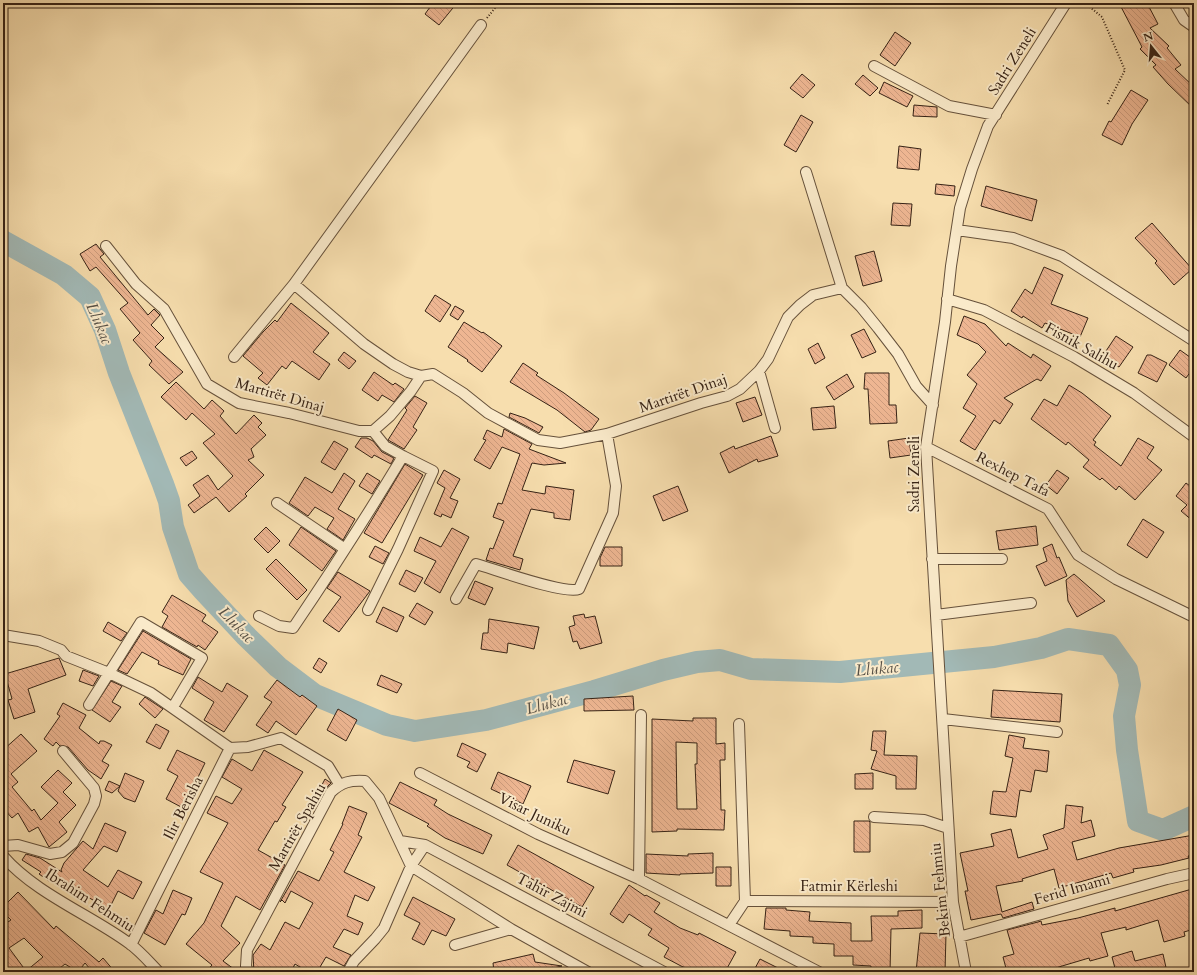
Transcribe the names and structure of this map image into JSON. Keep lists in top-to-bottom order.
{
  "streets": {
    "street": [
      "Sadri Zeneli",
      "Fisnik Salihu",
      "Martirët Dinaj",
      "Rexhep Tafa",
      "Ilir Berisha",
      "Visar Juniku",
      "Martirët Spahiu",
      "Fatmir Kërleshi",
      "Ferid Imami",
      "Bekim Fehmiu",
      "Tahir Zajmi",
      "Ibrahim Fehmiu"
    ]
  },
  "crossings": [
    ["Sadri Zeneli", "Fisnik Salihu"],
    ["Sadri Zeneli", "Rexhep Tafa"],
    ["Sadri Zeneli", "Bekim Fehmiu"],
    ["Ilir Berisha", "Ibrahim Fehmiu"],
    ["Martirët Spahiu", "Tahir Zajmi"],
    ["Fatmir Kërleshi", "Bekim Fehmiu"],
    ["Ferid Imami", "Bekim Fehmiu"]
  ],
  "water": ["Llukac"],
  "north": "top"
}
